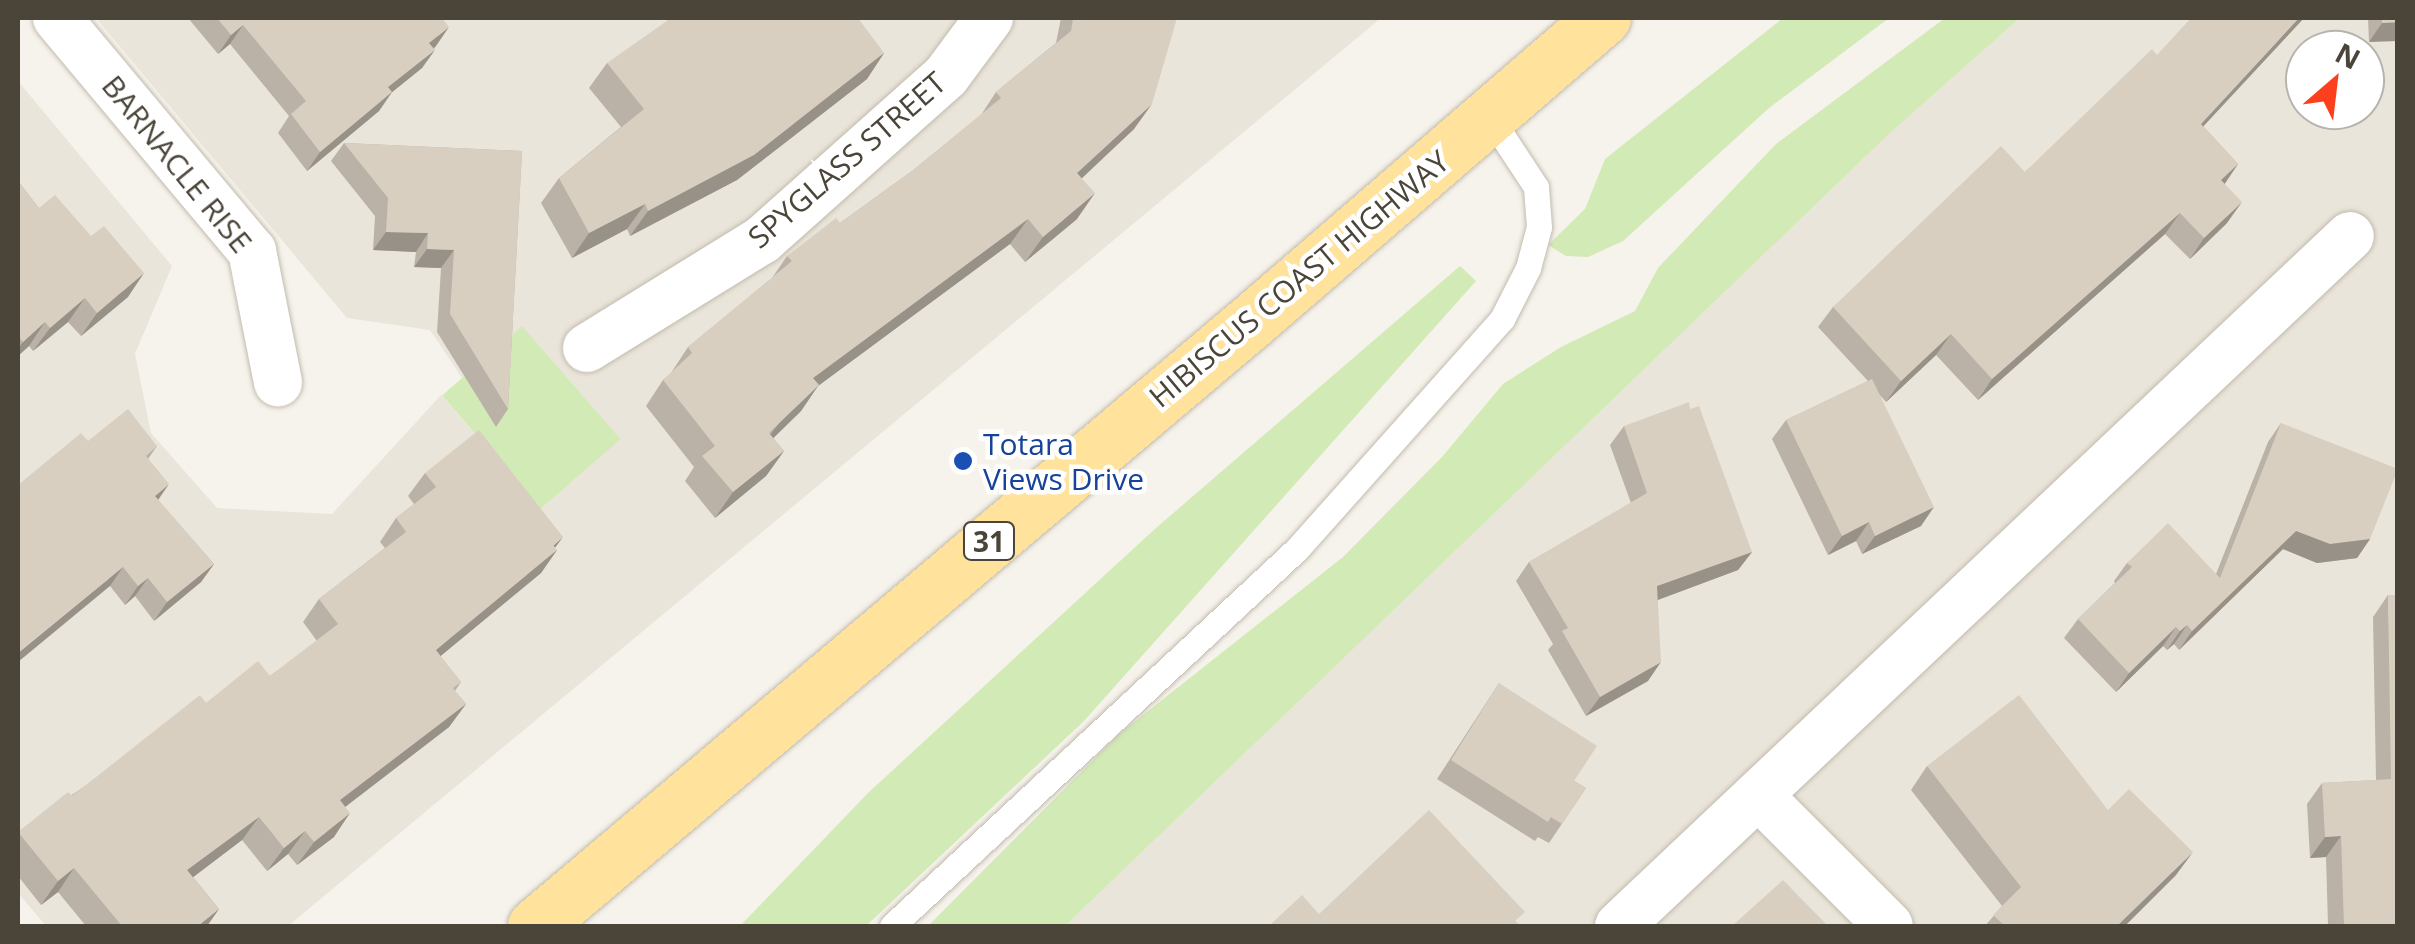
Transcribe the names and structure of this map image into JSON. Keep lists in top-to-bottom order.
{
  "streets": {
    "main road": ["HIBISCUS COAST HIGHWAY", "31"],
    "street": ["SPYGLASS STREET", "BARNACLE RISE"]
  },
  "places": ["Totara Views Drive"],
  "north": "top right"
}
